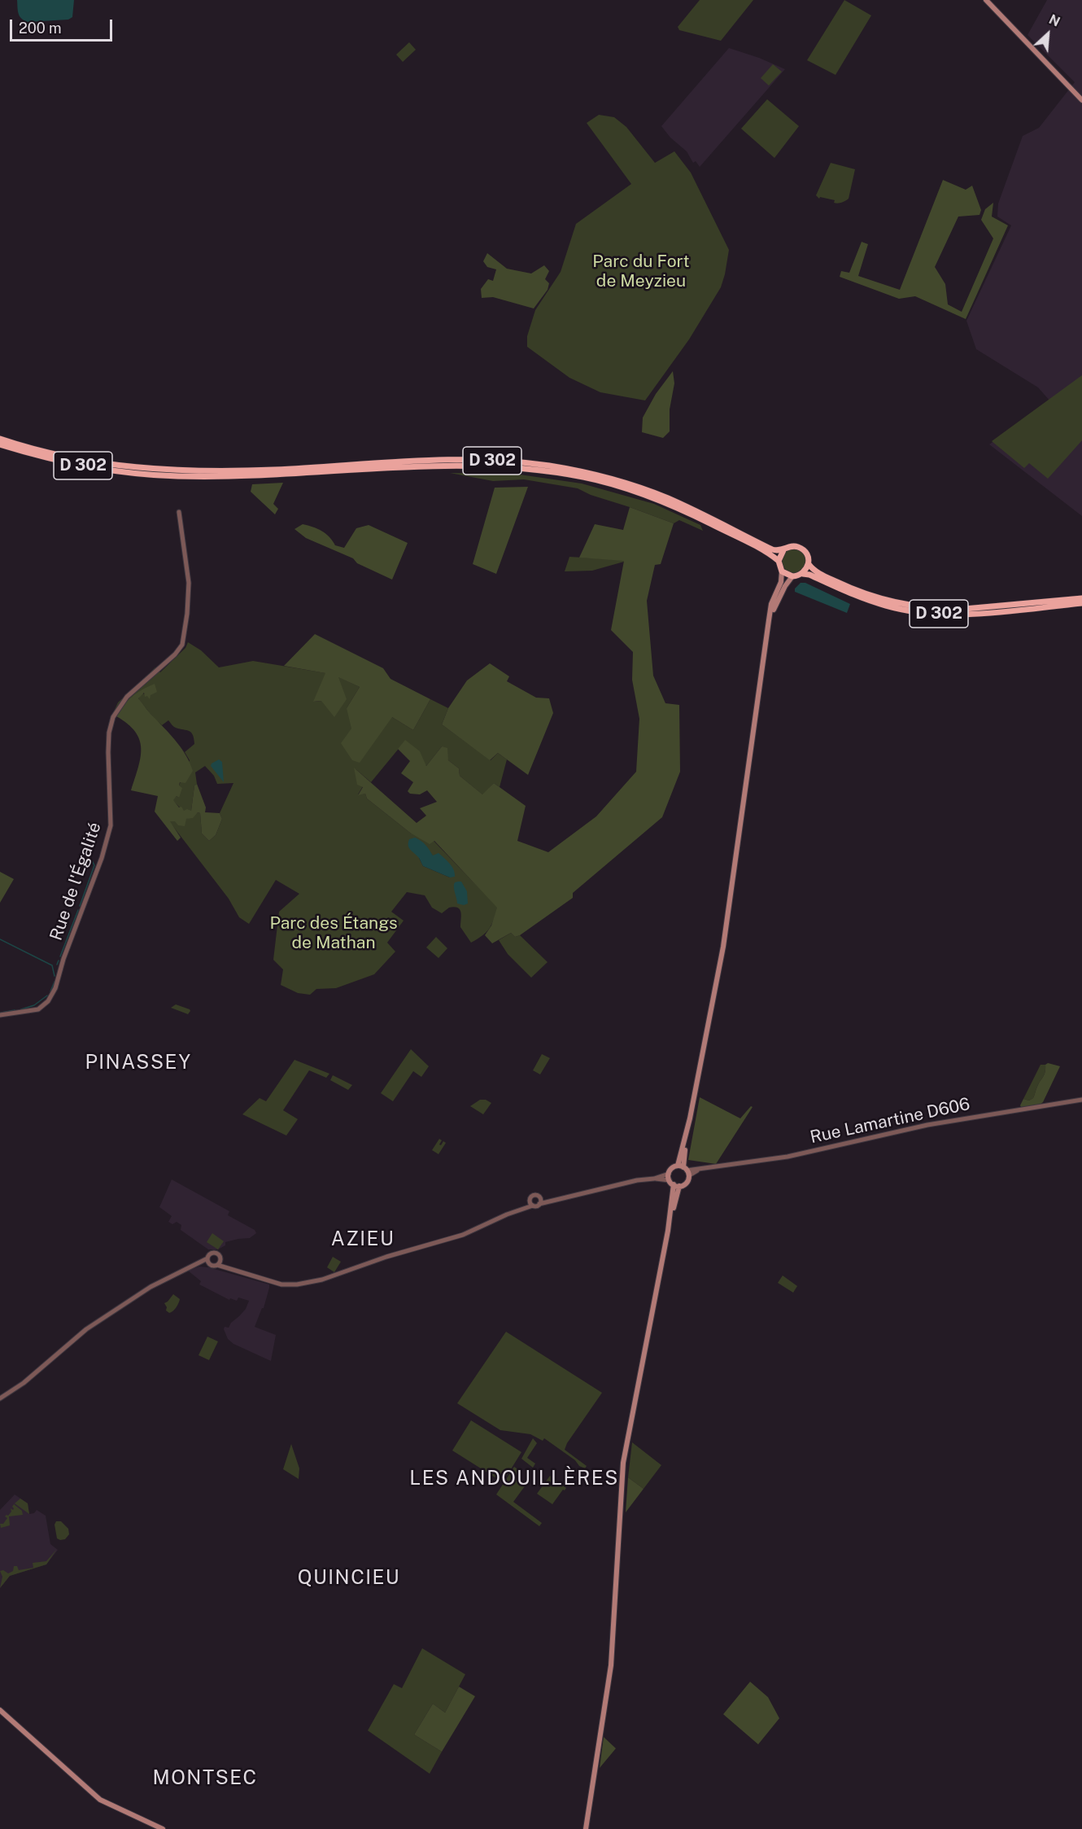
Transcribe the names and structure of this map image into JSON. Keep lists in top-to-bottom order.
{
  "streets": {
    "highway": ["D 302"],
    "street": ["Rue de l'Égalité", "Rue Lamartine D606"]
  },
  "districts": [
    "PINASSEY",
    "AZIEU",
    "LES ANDOUILLÈRES",
    "QUINCIEU",
    "MONTSEC"
  ],
  "parks": ["Parc du Fort de Meyzieu", "Parc des Étangs de Mathan"],
  "scale_bar": "200 m",
  "north": "top right"
}
